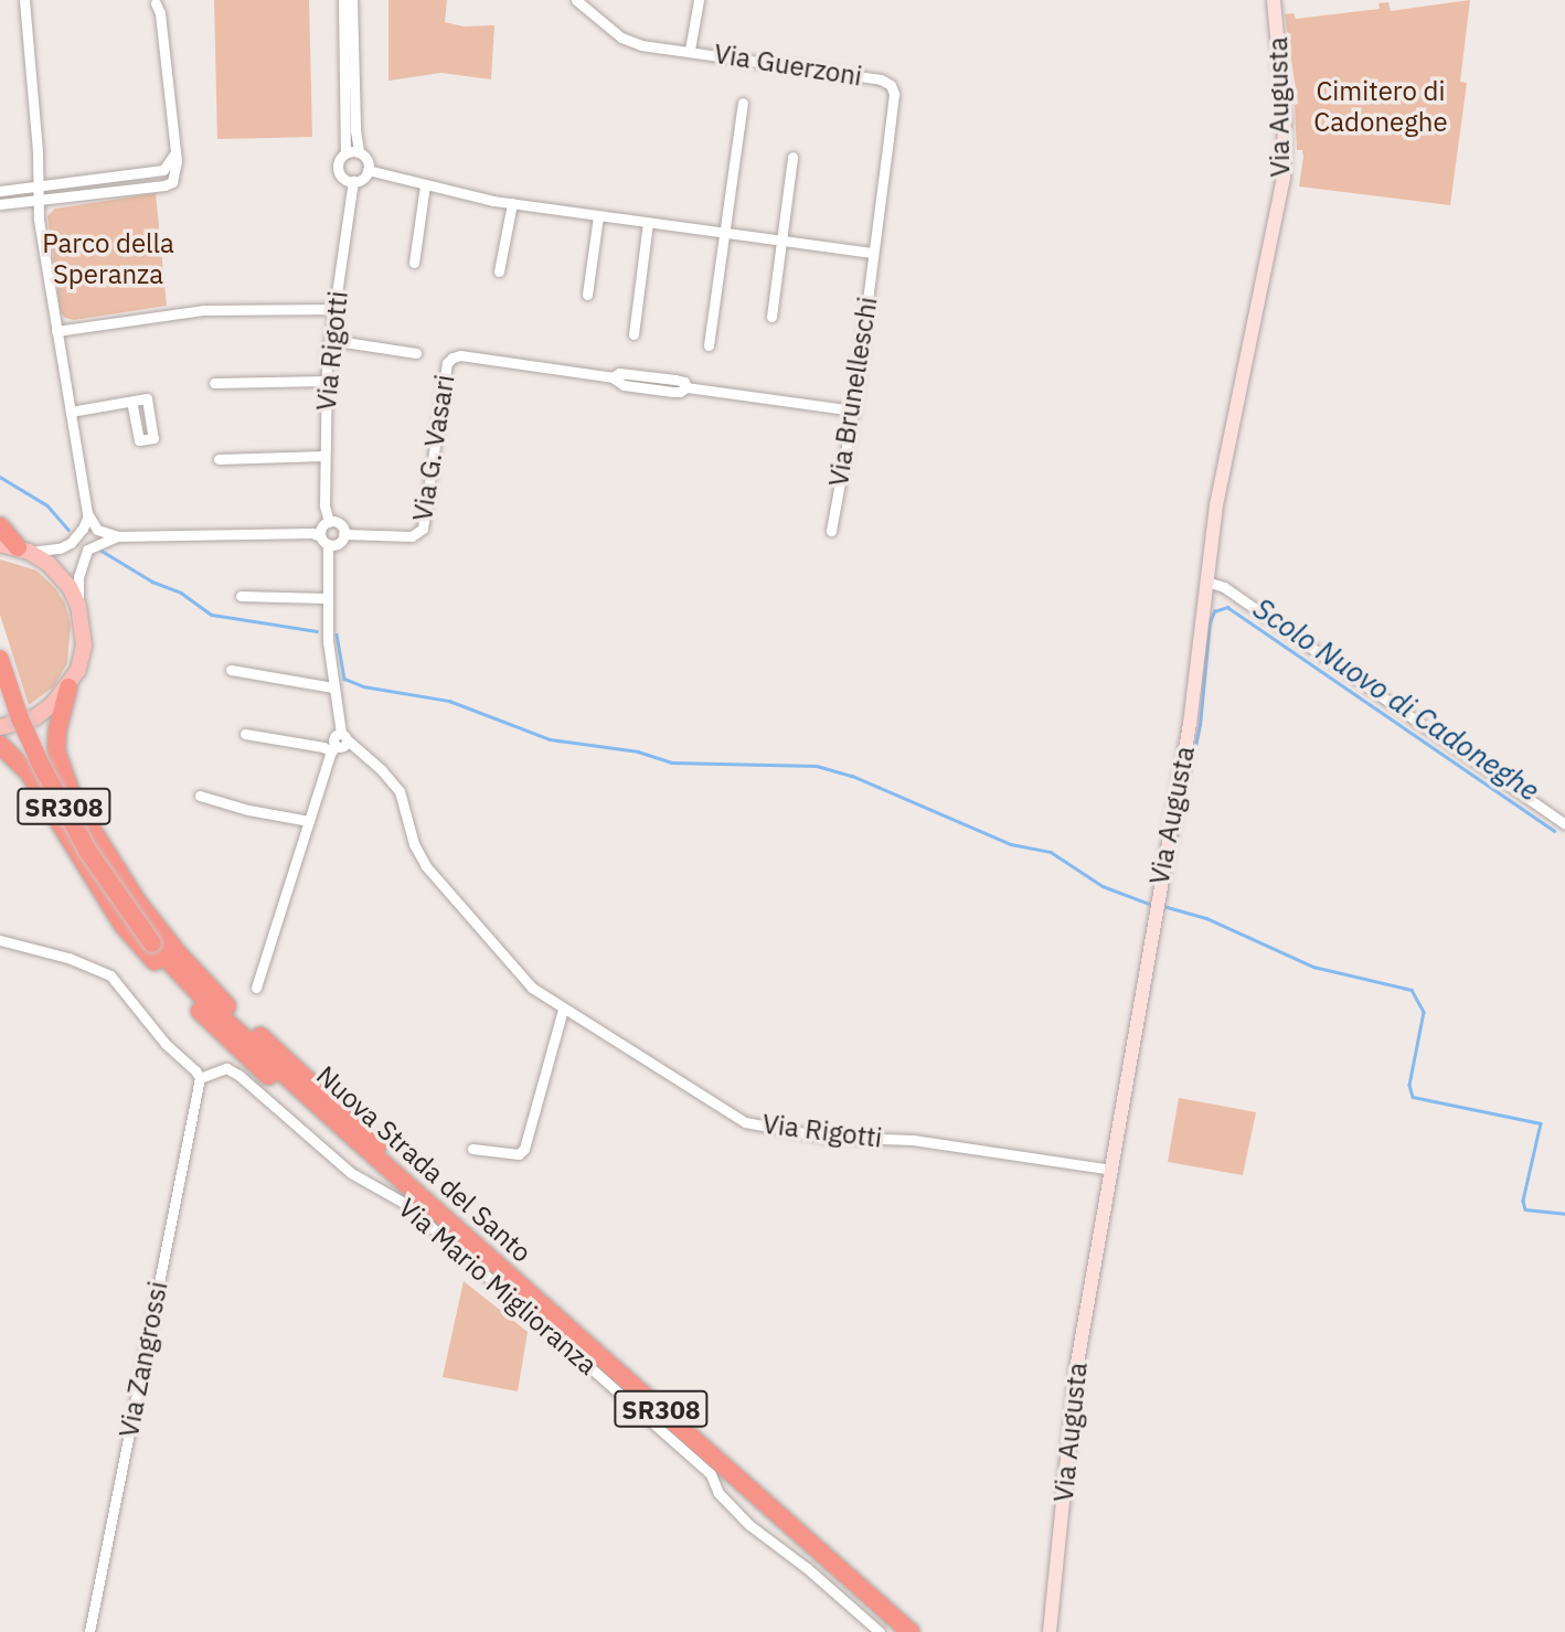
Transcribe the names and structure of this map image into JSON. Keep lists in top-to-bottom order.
{
  "streets": {
    "highway": ["SR308", "Nuova Strada del Santo"],
    "street": [
      "Via Guerzoni",
      "Via Augusta",
      "Via Rigotti",
      "Via Brunelleschi",
      "Via G. Vasari",
      "Via Mario Miglioranza",
      "Via Zangrossi"
    ]
  },
  "crossings": [
    ["Via Guerzoni", "Via Brunelleschi"],
    ["Via Augusta", "Via Rigotti"],
    ["Via Rigotti", "Via G. Vasari"],
    ["Via Brunelleschi", "Via G. Vasari"],
    ["Via Mario Miglioranza", "Via Zangrossi"]
  ],
  "water": ["Scolo Nuovo di Cadoneghe"],
  "parks": ["Cimitero di Cadoneghe", "Parco della Speranza"]
}
